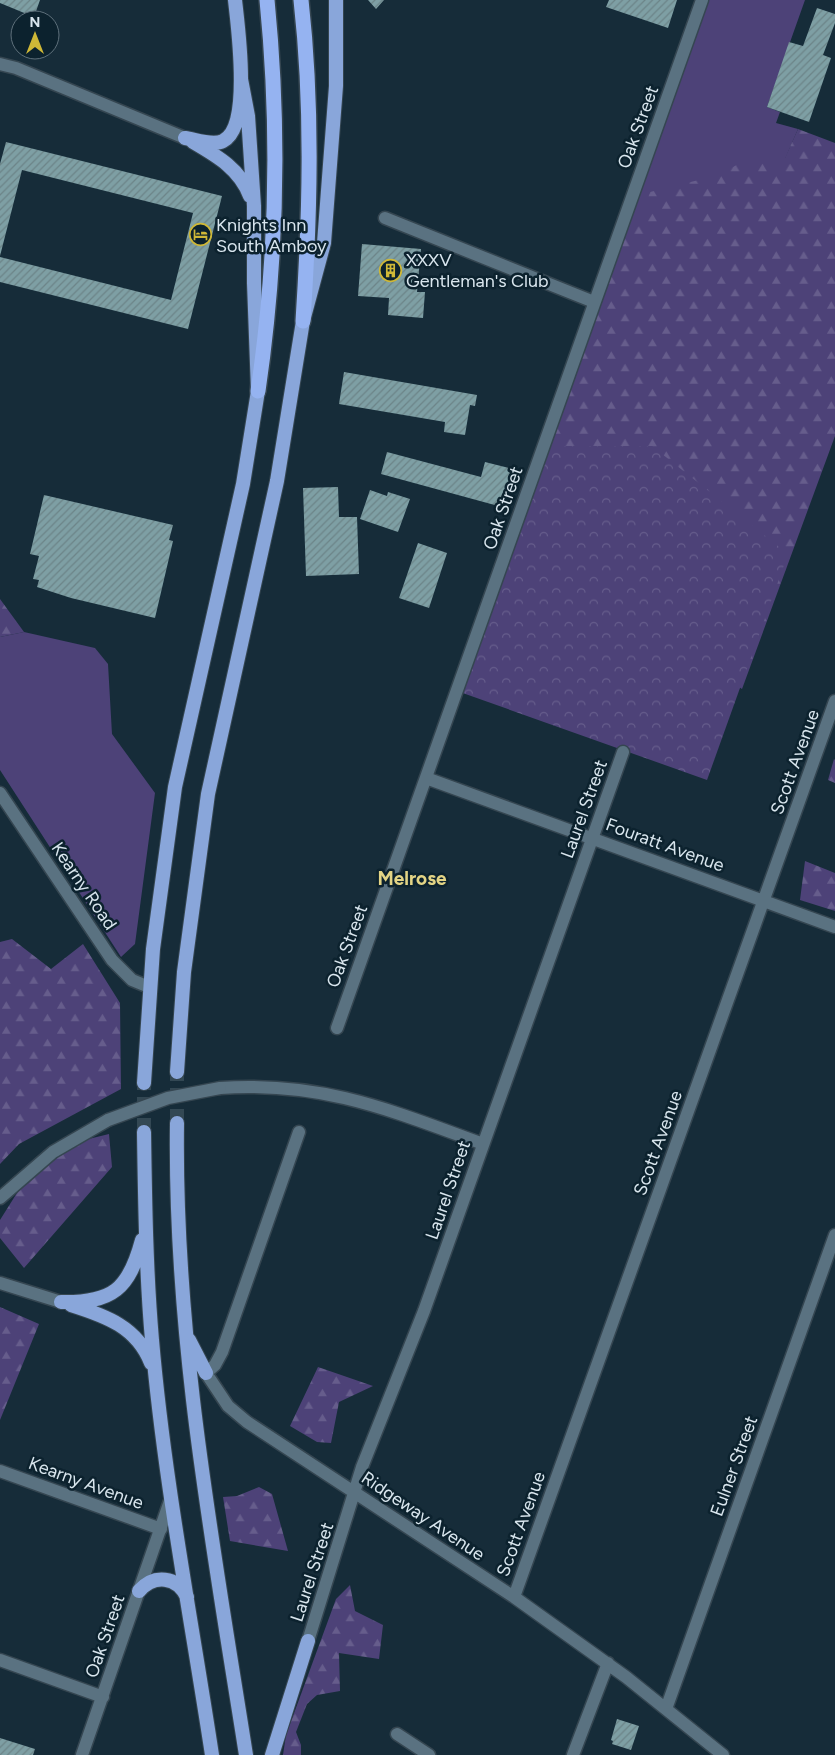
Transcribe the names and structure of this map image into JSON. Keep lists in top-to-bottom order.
{
  "streets": {
    "street": [
      "Oak Street",
      "Scott Avenue",
      "Laurel Street",
      "Fouratt Avenue",
      "Kearny Road",
      "Eulner Street",
      "Kearny Avenue",
      "Ridgeway Avenue"
    ]
  },
  "crossings": [
    ["Oak Street", "Fouratt Avenue"],
    ["Oak Street", "Kearny Avenue"],
    ["Scott Avenue", "Fouratt Avenue"],
    ["Scott Avenue", "Ridgeway Avenue"],
    ["Laurel Street", "Fouratt Avenue"],
    ["Laurel Street", "Ridgeway Avenue"],
    ["Eulner Street", "Ridgeway Avenue"]
  ],
  "districts": ["Melrose"],
  "places": {
    "hotel": ["Knights Inn South Amboy"],
    "building": ["XXXV Gentleman's Club"]
  },
  "north": "top"
}
